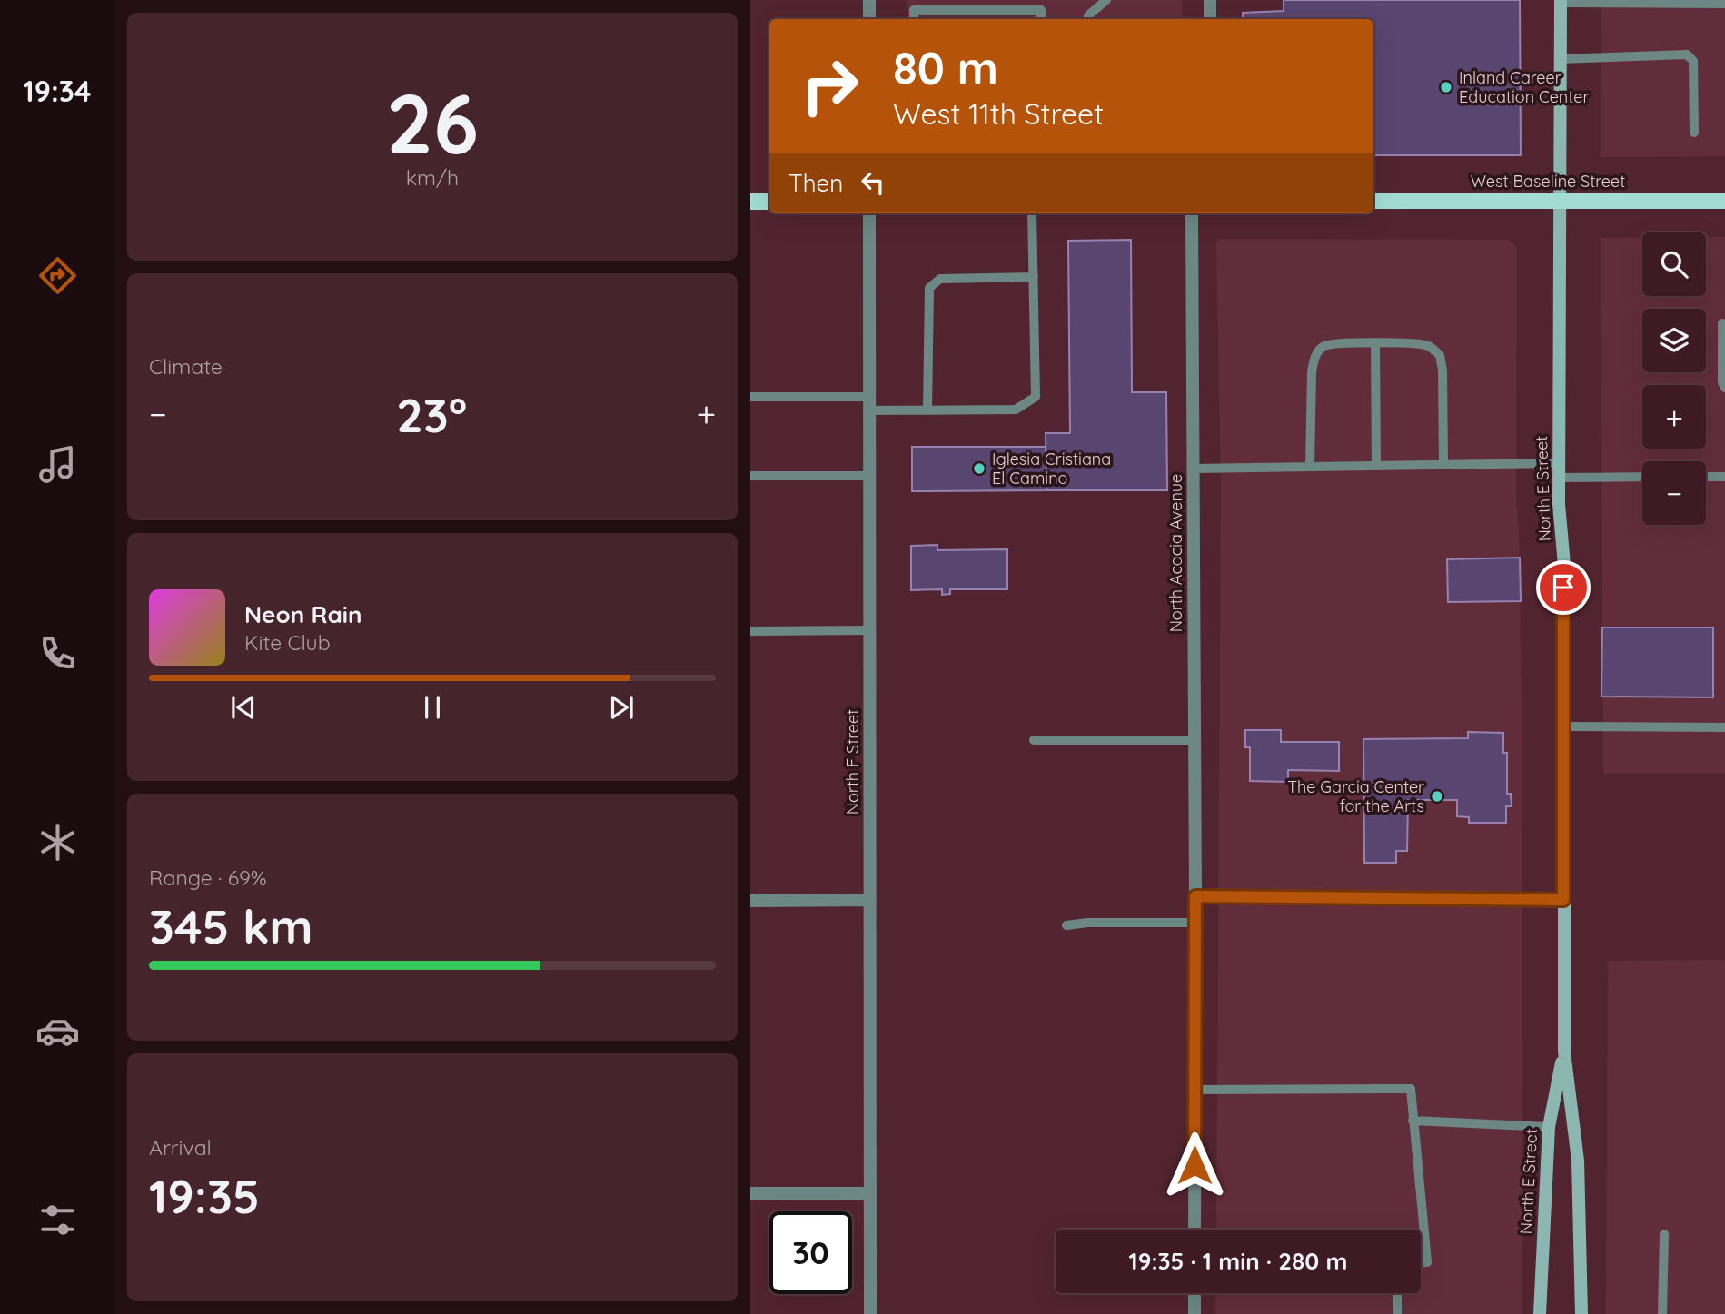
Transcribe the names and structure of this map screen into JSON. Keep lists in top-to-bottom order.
{
  "streets": {
    "main road": ["West Baseline Street", "North E Street"],
    "street": ["North Acacia Avenue", "North F Street"]
  },
  "crossings": [
    ["West Baseline Street", "North E Street"]
  ],
  "places": ["Inland Career Education Center", "Iglesia Cristiana El Camino", "The Garcia Center for the Arts"],
  "page": {
    "tabs": "19:34",
    "tile": [
      ["26", "km/h"],
      "Climate",
      ["Range · 69%", "345 km"],
      ["Arrival", "19:35"]
    ],
    "turn": ["80 m", "West 11th Street"],
    "then": "Then",
    "map_buttons": ["+", "−"],
    "heat": ["−", "23°", "+"],
    "song": ["Neon Rain", "Kite Club"],
    "limit": "30",
    "trip": "19:35 · 1 min · 280 m"
  }
}
